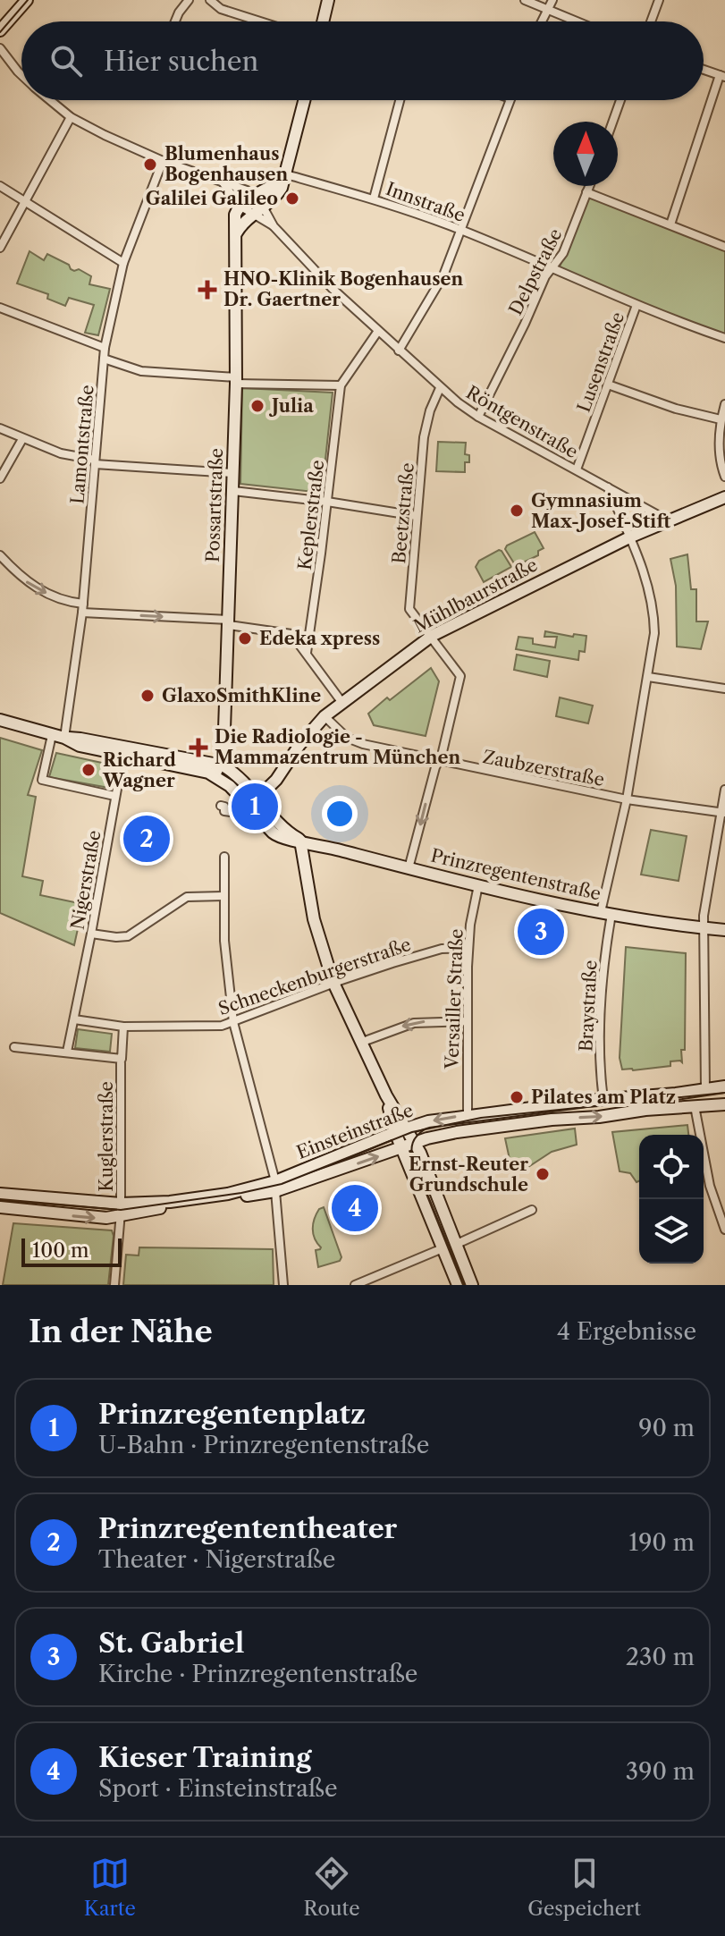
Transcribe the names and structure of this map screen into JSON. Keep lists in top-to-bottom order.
{
  "streets": {
    "main road": [
      "Possartstraße",
      "Mühlbaurstraße",
      "Prinzregentenstraße",
      "Einsteinstraße"
    ],
    "street": [
      "Innstraße",
      "Delpstraße",
      "Lusenstraße",
      "Röntgenstraße",
      "Lamontstraße",
      "Beetzstraße",
      "Keplerstraße",
      "Zaubzerstraße",
      "Nigerstraße",
      "Schneckenburgerstraße",
      "Versailler Straße",
      "Braystraße",
      "Kuglerstraße"
    ]
  },
  "crossings": [
    ["Innstraße", "Delpstraße"],
    ["Innstraße", "Lusenstraße"],
    ["Delpstraße", "Röntgenstraße"],
    ["Lusenstraße", "Röntgenstraße"],
    ["Röntgenstraße", "Possartstraße"],
    ["Röntgenstraße", "Beetzstraße"],
    ["Röntgenstraße", "Keplerstraße"],
    ["Röntgenstraße", "Mühlbaurstraße"],
    ["Possartstraße", "Prinzregentenstraße"],
    ["Beetzstraße", "Mühlbaurstraße"],
    ["Beetzstraße", "Zaubzerstraße"],
    ["Beetzstraße", "Prinzregentenstraße"],
    ["Mühlbaurstraße", "Zaubzerstraße"],
    ["Mühlbaurstraße", "Prinzregentenstraße"],
    ["Mühlbaurstraße", "Braystraße"],
    ["Zaubzerstraße", "Braystraße"],
    ["Prinzregentenstraße", "Versailler Straße"],
    ["Prinzregentenstraße", "Braystraße"],
    ["Nigerstraße", "Schneckenburgerstraße"],
    ["Schneckenburgerstraße", "Versailler Straße"],
    ["Schneckenburgerstraße", "Kuglerstraße"],
    ["Versailler Straße", "Einsteinstraße"],
    ["Braystraße", "Einsteinstraße"],
    ["Einsteinstraße", "Kuglerstraße"]
  ],
  "places": {
    "other": [
      "Blumenhaus Bogenhausen",
      "Galilei Galileo",
      "Julia",
      "Gymnasium Max-Josef-Stift",
      "Edeka xpress",
      "GlaxoSmithKline",
      "Richard Wagner",
      "Pilates am Platz",
      "Ernst-Reuter Grundschule"
    ],
    "health": ["HNO-Klinik Bogenhausen Dr. Gaertner", "Die Radiologie - Mammazentrum München"]
  },
  "scale_bar": "100 m",
  "north": "top",
  "page": {
    "search": "Hier suchen",
    "pins": [
      "1",
      "2",
      "3",
      "4"
    ],
    "scale": "100 m",
    "heading": ["In der Nähe", "4 Ergebnisse"],
    "list": [
      {
        "mark": "1",
        "name": "Prinzregentenplatz",
        "note": "U-Bahn · Prinzregentenstraße",
        "value": "90 m"
      },
      {
        "mark": "2",
        "name": "Prinzregententheater",
        "note": "Theater · Nigerstraße",
        "value": "190 m"
      },
      {
        "mark": "3",
        "name": "St. Gabriel",
        "note": "Kirche · Prinzregentenstraße",
        "value": "230 m"
      },
      {
        "mark": "4",
        "name": "Kieser Training",
        "note": "Sport · Einsteinstraße",
        "value": "390 m"
      }
    ],
    "nav": ["Karte", "Route", "Gespeichert"]
  }
}
